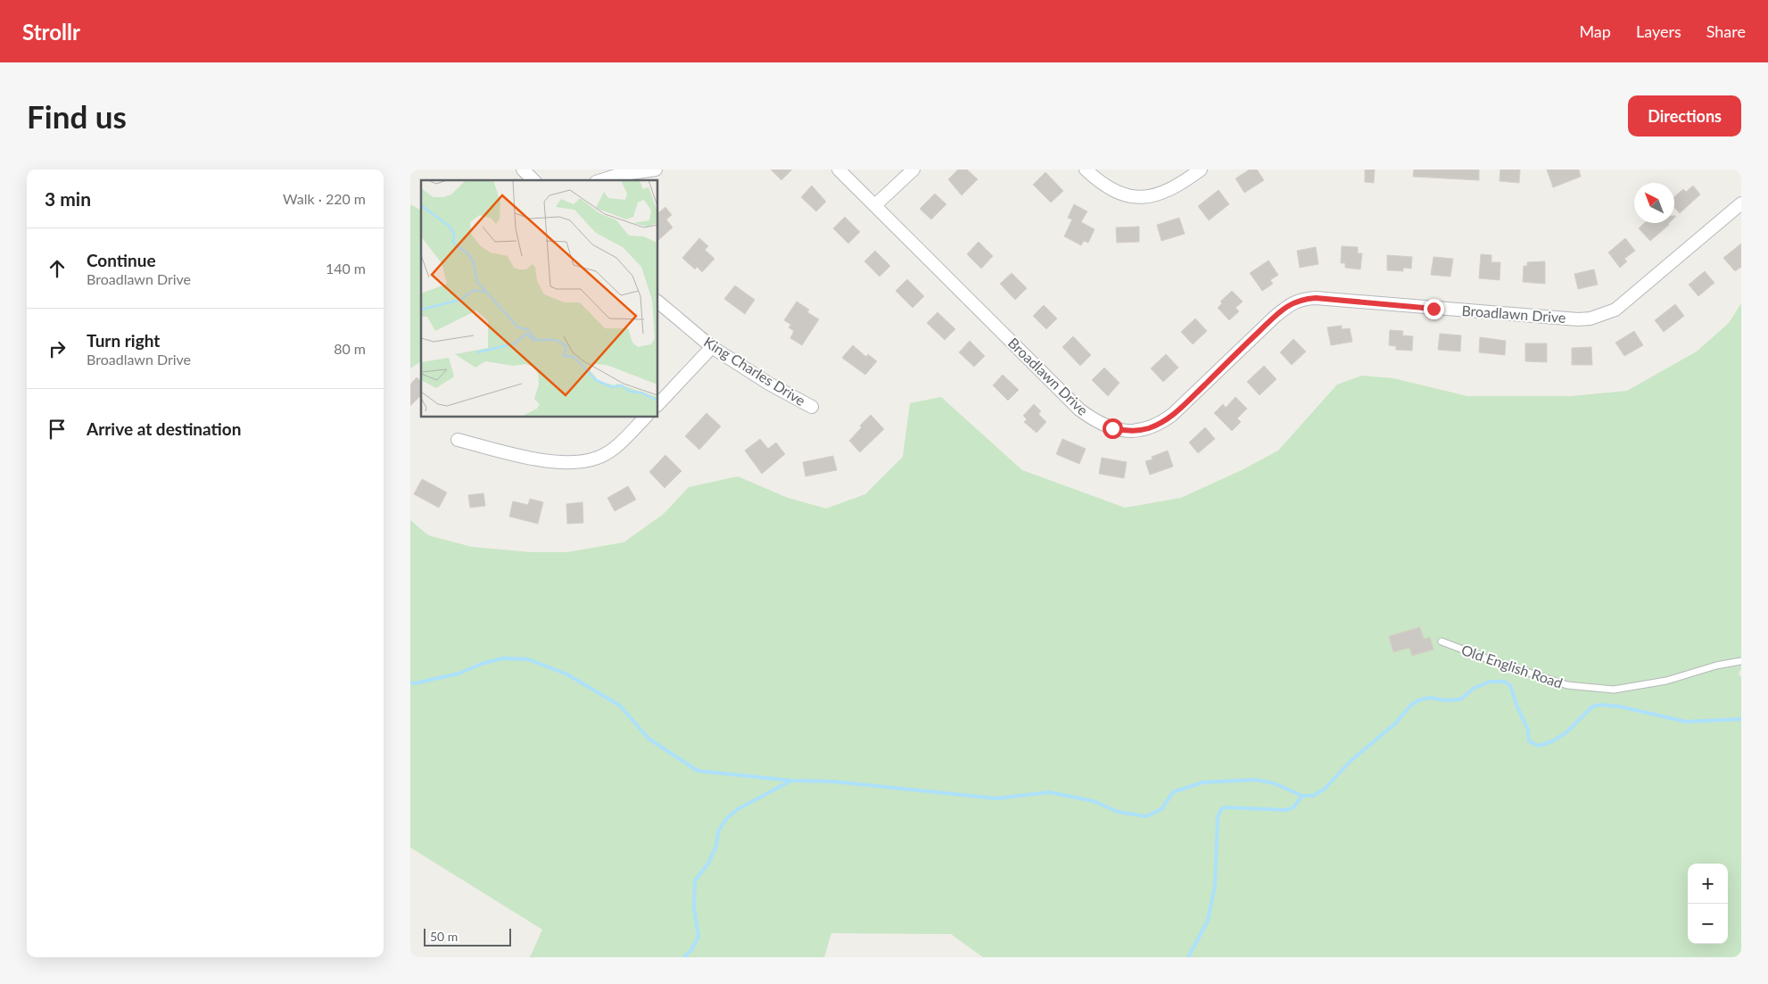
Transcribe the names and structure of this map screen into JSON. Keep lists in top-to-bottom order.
{
  "streets": {
    "street": ["Broadlawn Drive", "King Charles Drive"],
    "lane": ["Old English Road"]
  },
  "scale_bar": "50 m",
  "north": "top left",
  "page": {
    "header": "Strollr",
    "nav": ["Map", "Layers", "Share"],
    "buttons": "Directions",
    "title": "Find us",
    "heading": ["3 min", "Walk · 220 m"],
    "list": [
      ["Continue", "Broadlawn Drive", "140 m"],
      ["Turn right", "Broadlawn Drive", "80 m"],
      "Arrive at destination"
    ],
    "map_buttons": ["+", "−"],
    "scale": "50 m"
  }
}
